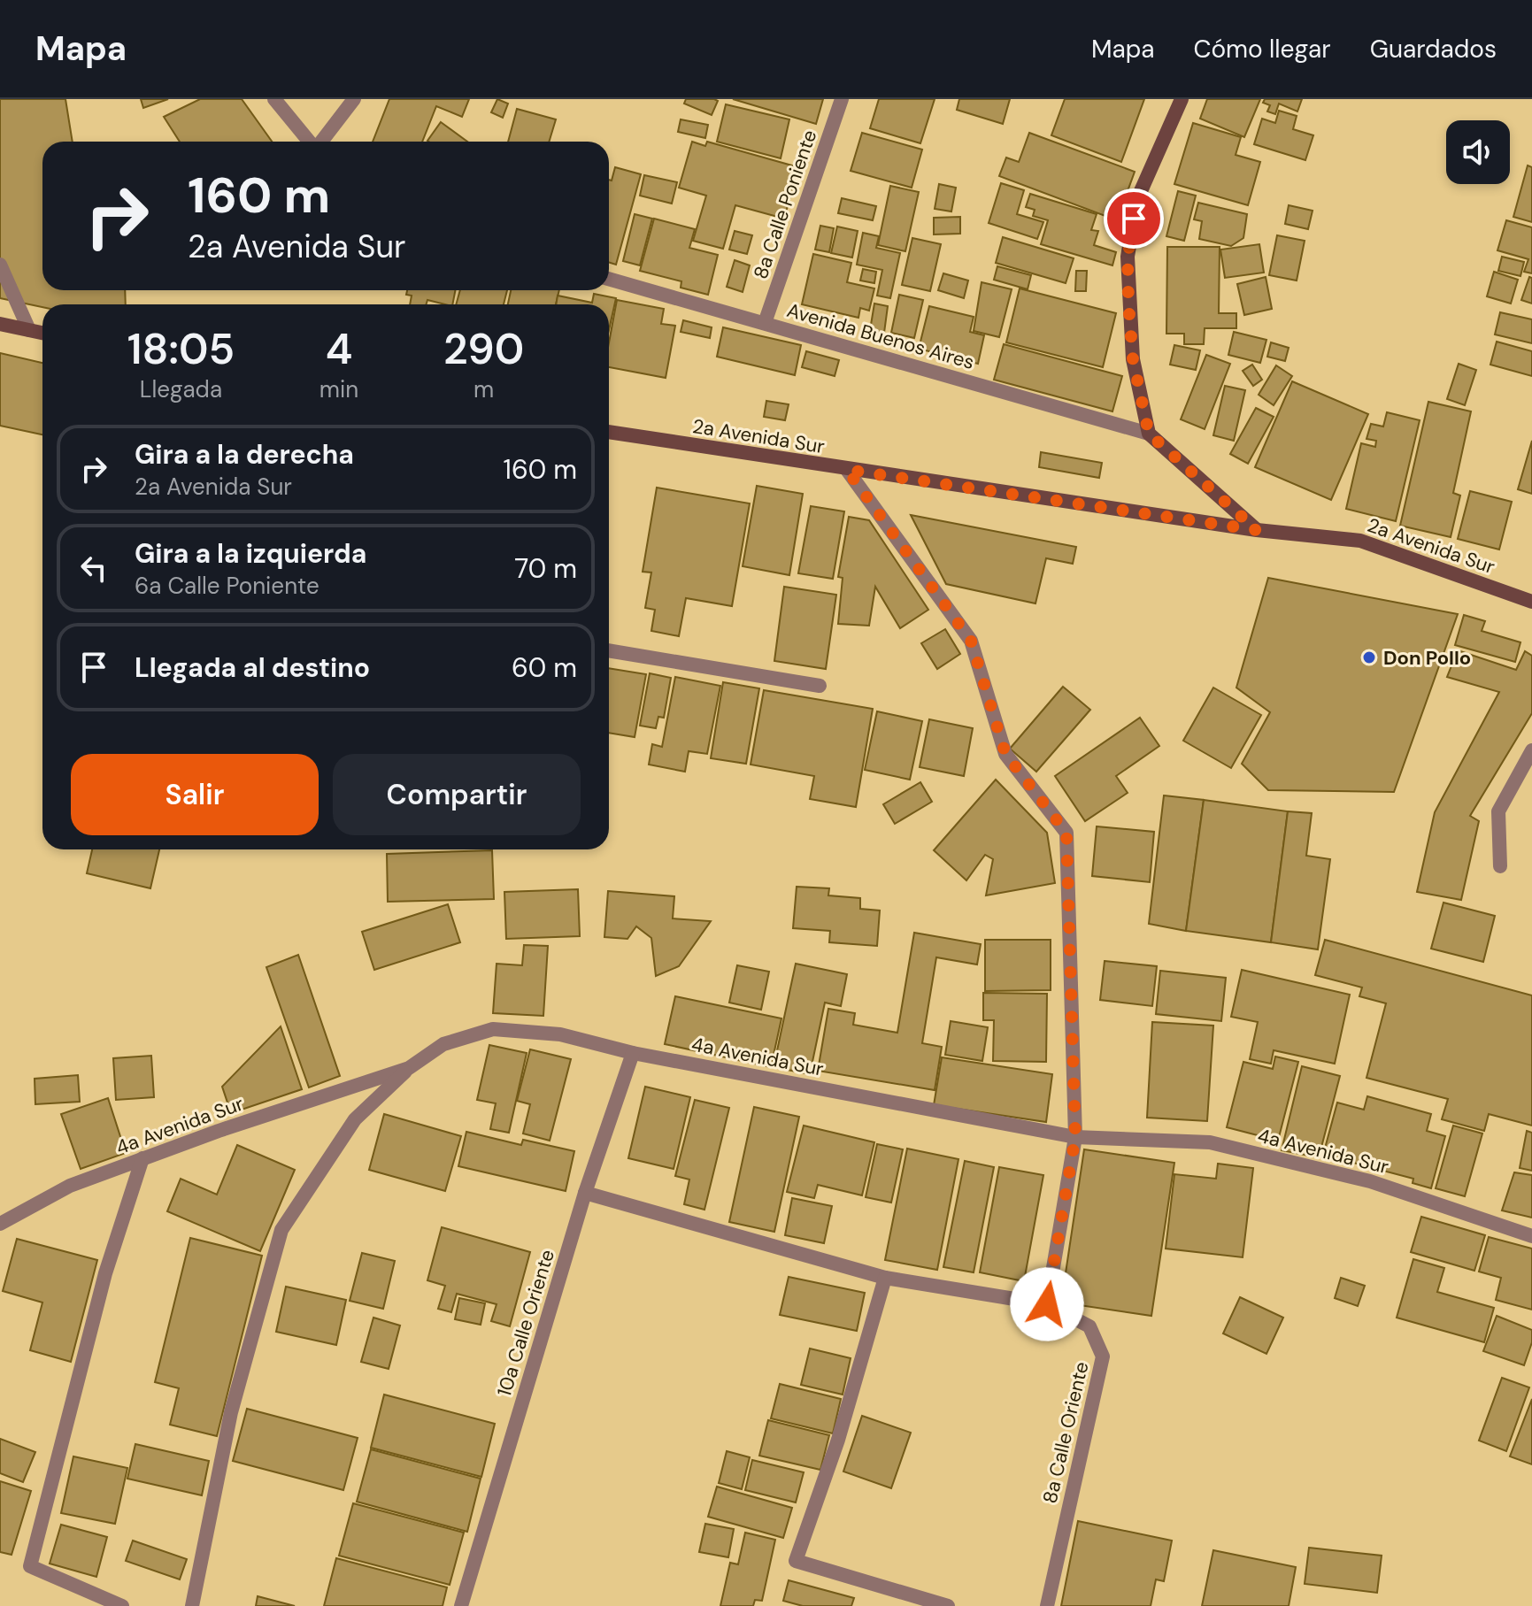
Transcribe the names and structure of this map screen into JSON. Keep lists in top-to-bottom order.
{
  "streets": {
    "main road": ["2a Avenida Sur"],
    "street": [
      "8a Calle Poniente",
      "Avenida Buenos Aires",
      "4a Avenida Sur",
      "10a Calle Oriente",
      "8a Calle Oriente"
    ]
  },
  "crossings": [
    ["8a Calle Poniente", "Avenida Buenos Aires"],
    ["4a Avenida Sur", "10a Calle Oriente"],
    ["10a Calle Oriente", "8a Calle Oriente"]
  ],
  "places": ["Don Pollo"],
  "page": {
    "header": "Mapa",
    "nav": ["Mapa", "Cómo llegar", "Guardados"],
    "turn": ["160 m", "2a Avenida Sur"],
    "eta": [
      "18:05",
      "Llegada",
      "4",
      "min",
      "290",
      "m"
    ],
    "list": [
      {
        "name": "Gira a la derecha",
        "note": "2a Avenida Sur",
        "value": "160 m"
      },
      {
        "name": "Gira a la izquierda",
        "note": "6a Calle Poniente",
        "value": "70 m"
      },
      {
        "name": "Llegada al destino",
        "value": "60 m"
      }
    ],
    "buttons": ["Salir", "Compartir"]
  }
}
